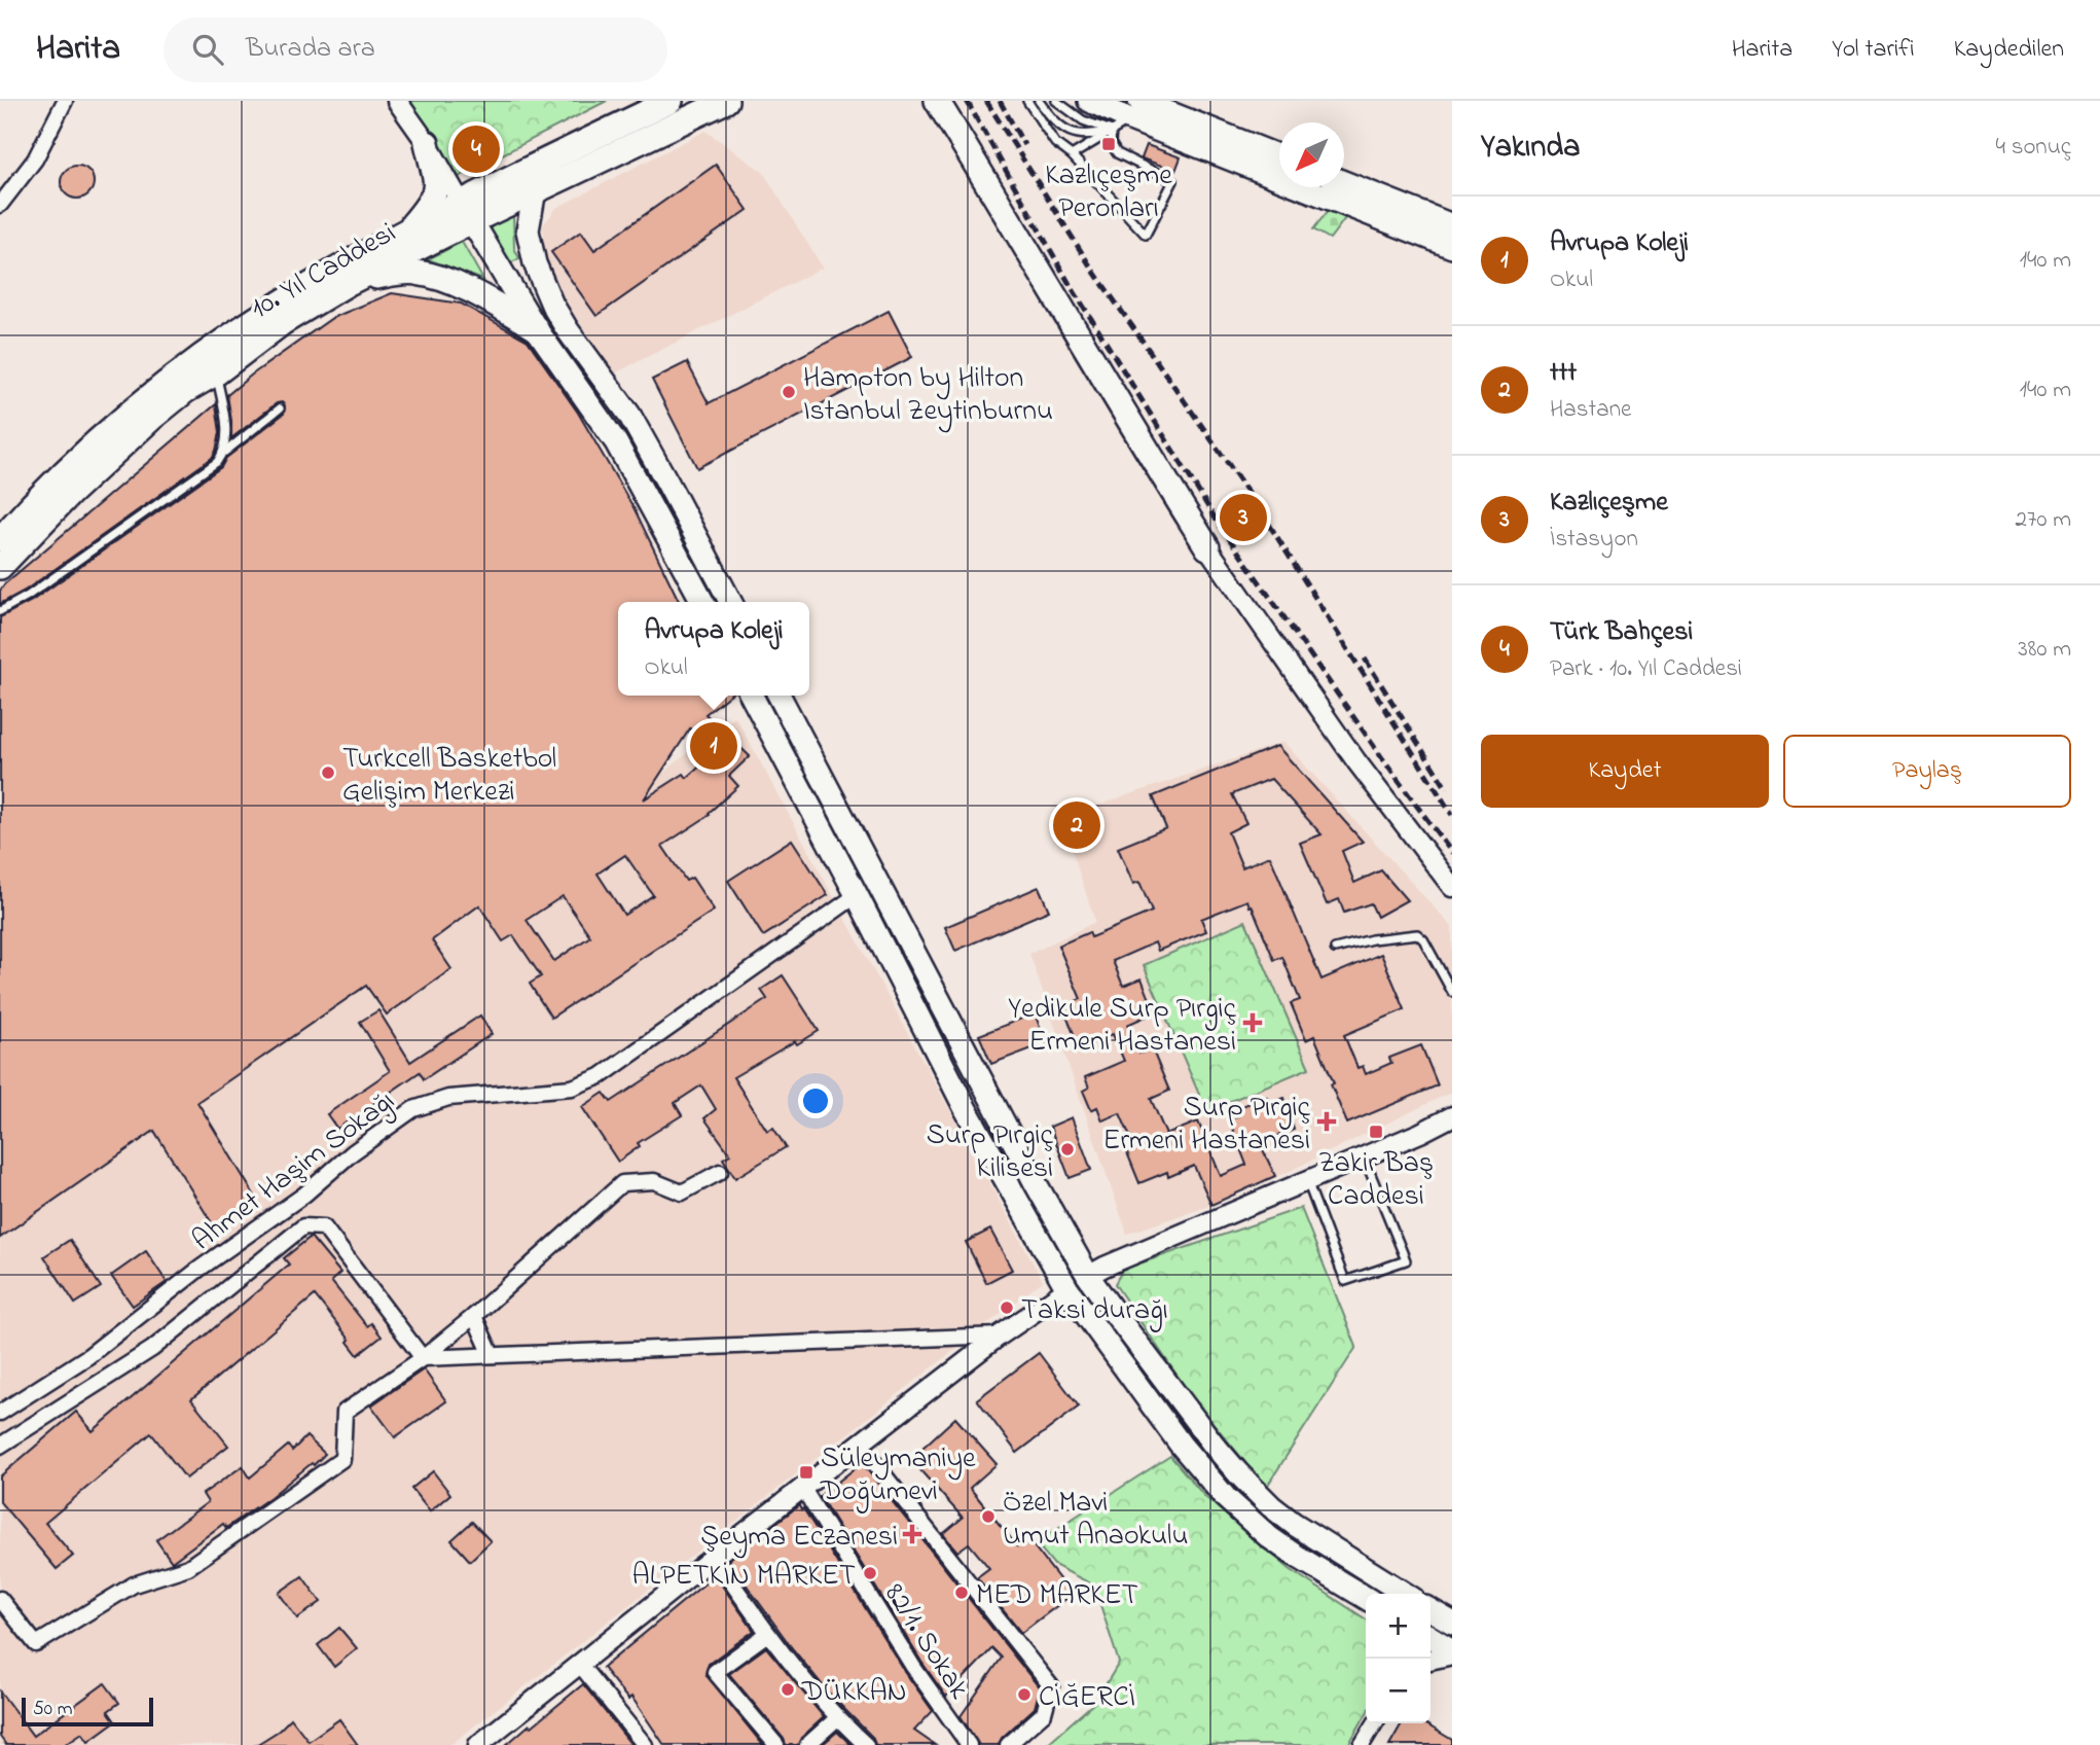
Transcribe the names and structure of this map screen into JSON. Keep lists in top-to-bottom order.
{
  "streets": {
    "main road": ["10. Yıl Caddesi"],
    "street": ["Ahmet Haşim Sokağı", "82/1. Sokak"]
  },
  "places": {
    "transit": ["Kazlıçeşme Peronları", "Zakir Baş Caddesi", "Süleymaniye Doğumevi"],
    "other": [
      "Hampton by Hilton Istanbul Zeytinburnu",
      "Turkcell Basketbol Gelişim Merkezi",
      "Surp Pırgiç Kilisesi",
      "Taksi durağı",
      "Özel Mavi Umut Anaokulu",
      "ALPETKİN MARKET",
      "MED MARKET",
      "DÜKKAN",
      "CİĞERCİ"
    ],
    "health": ["Yedikule Surp Pırgiç Ermeni Hastanesi", "Surp Pırgiç Ermeni Hastanesi", "Şeyma Eczanesi"]
  },
  "scale_bar": "50 m",
  "north": "bottom left",
  "page": {
    "header": "Harita",
    "search": "Burada ara",
    "nav": ["Harita", "Yol tarifi", "Kaydedilen"],
    "heading": ["Yakında", "4 sonuç"],
    "pins": [
      "4",
      "3",
      "1",
      "2"
    ],
    "list": [
      {
        "mark": "1",
        "name": "Avrupa Koleji",
        "note": "Okul",
        "value": "140 m"
      },
      {
        "mark": "2",
        "name": "ttt",
        "note": "Hastane",
        "value": "140 m"
      },
      {
        "mark": "3",
        "name": "Kazlıçeşme",
        "note": "İstasyon",
        "value": "270 m"
      },
      {
        "mark": "4",
        "name": "Türk Bahçesi",
        "note": "Park · 10. Yıl Caddesi",
        "value": "380 m"
      }
    ],
    "popup": ["Avrupa Koleji", "Okul"],
    "buttons": ["Kaydet", "Paylaş"],
    "map_buttons": ["+", "−"],
    "scale": "50 m"
  }
}
